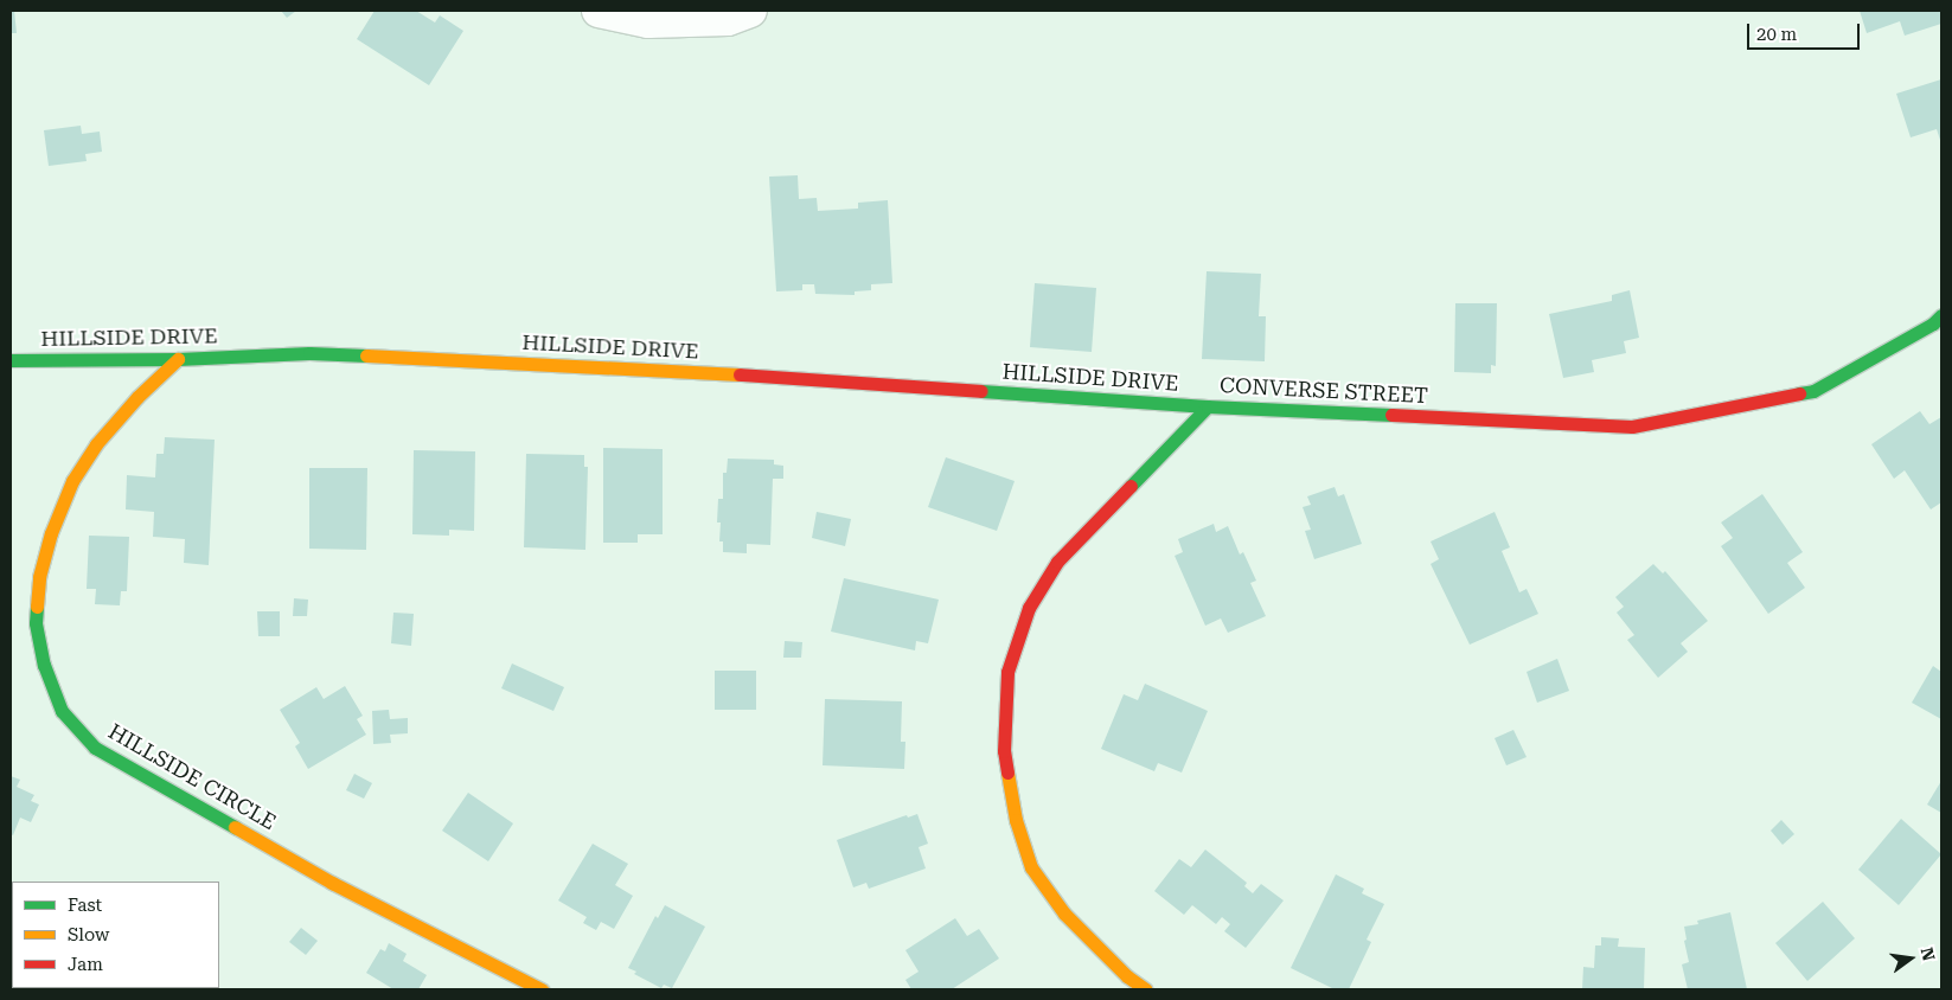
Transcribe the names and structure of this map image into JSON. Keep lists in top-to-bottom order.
{
  "streets": {
    "street": ["HILLSIDE DRIVE", "CONVERSE STREET", "HILLSIDE CIRCLE"]
  },
  "crossings": [
    ["HILLSIDE DRIVE", "CONVERSE STREET"],
    ["HILLSIDE DRIVE", "HILLSIDE CIRCLE"]
  ],
  "legend": ["Fast", "Slow", "Jam"],
  "scale_bar": "20 m",
  "north": "right"
}
